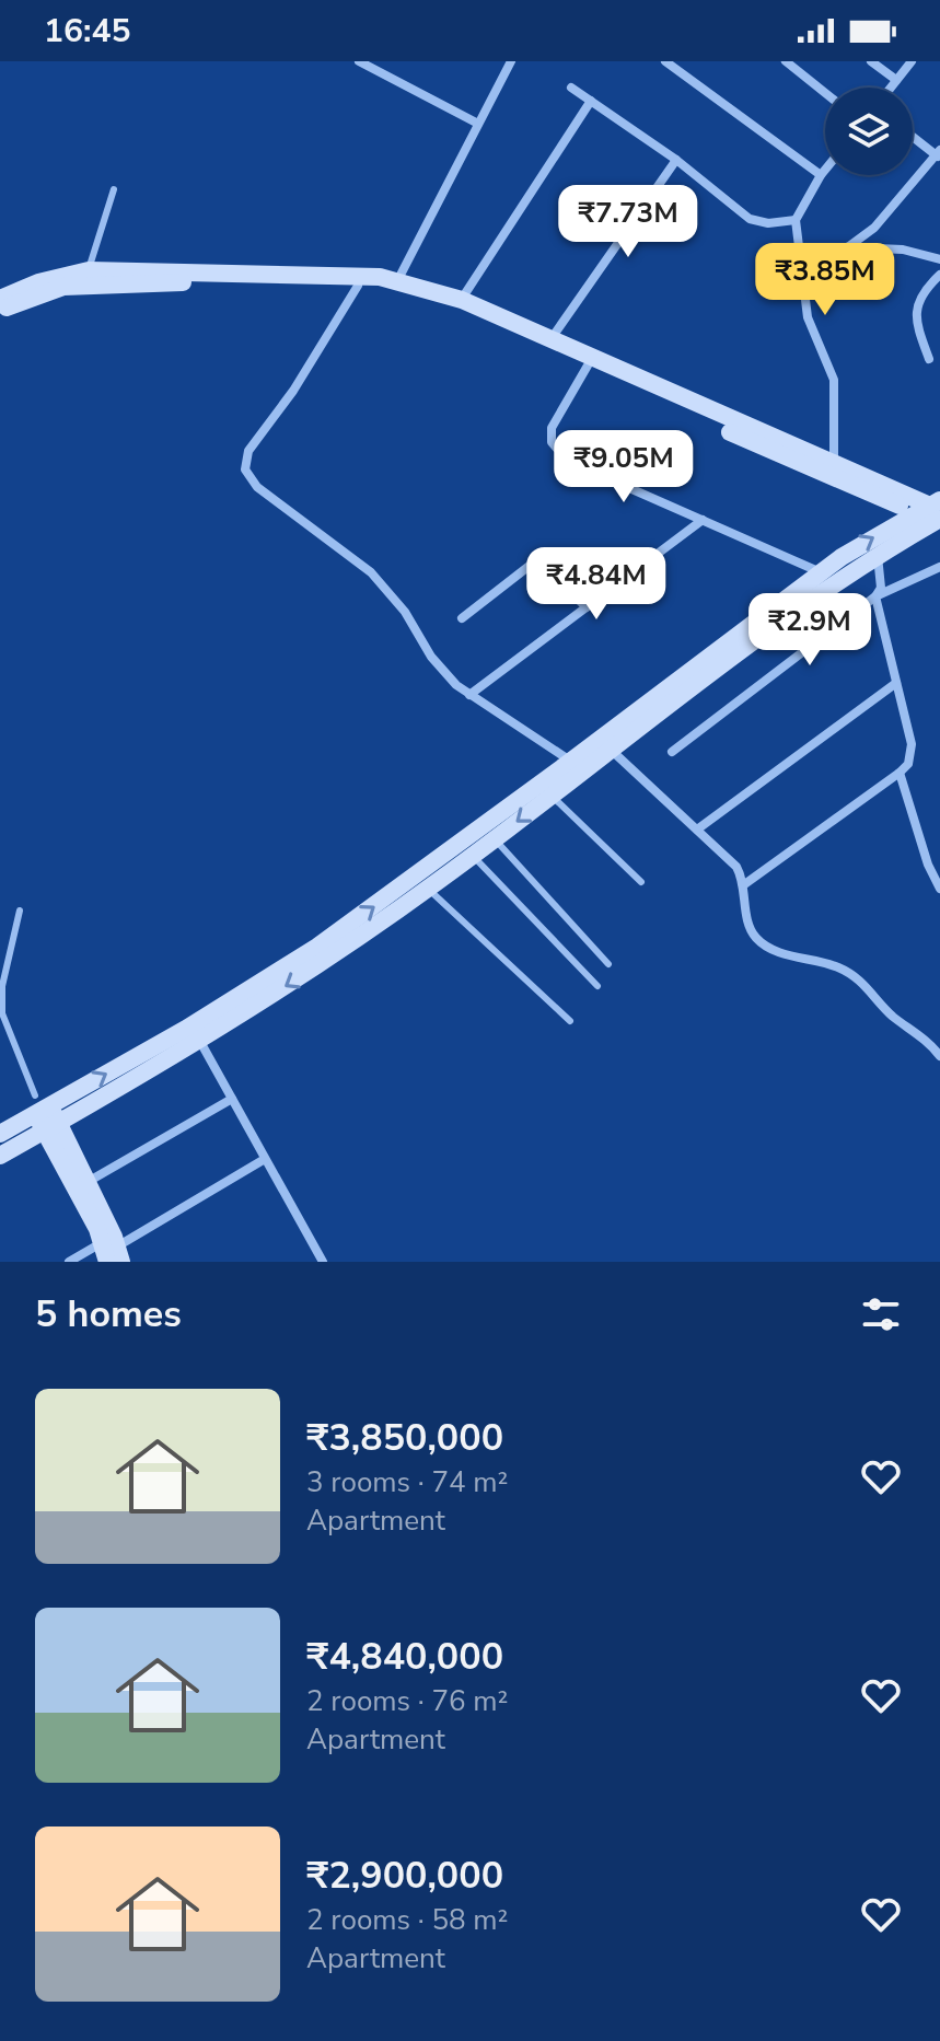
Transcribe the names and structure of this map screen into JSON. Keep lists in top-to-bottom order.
{
  "page": {
    "status": "16:45",
    "price": [
      "₹7.73M",
      "₹3.85M",
      "₹9.05M",
      "₹4.84M",
      "₹2.9M"
    ],
    "heading": "5 homes",
    "list": [
      {
        "name": "₹3,850,000",
        "note": "3 rooms · 74 m² · Apartment"
      },
      {
        "name": "₹4,840,000",
        "note": "2 rooms · 76 m² · Apartment"
      },
      {
        "name": "₹2,900,000",
        "note": "2 rooms · 58 m² · Apartment"
      }
    ]
  }
}
